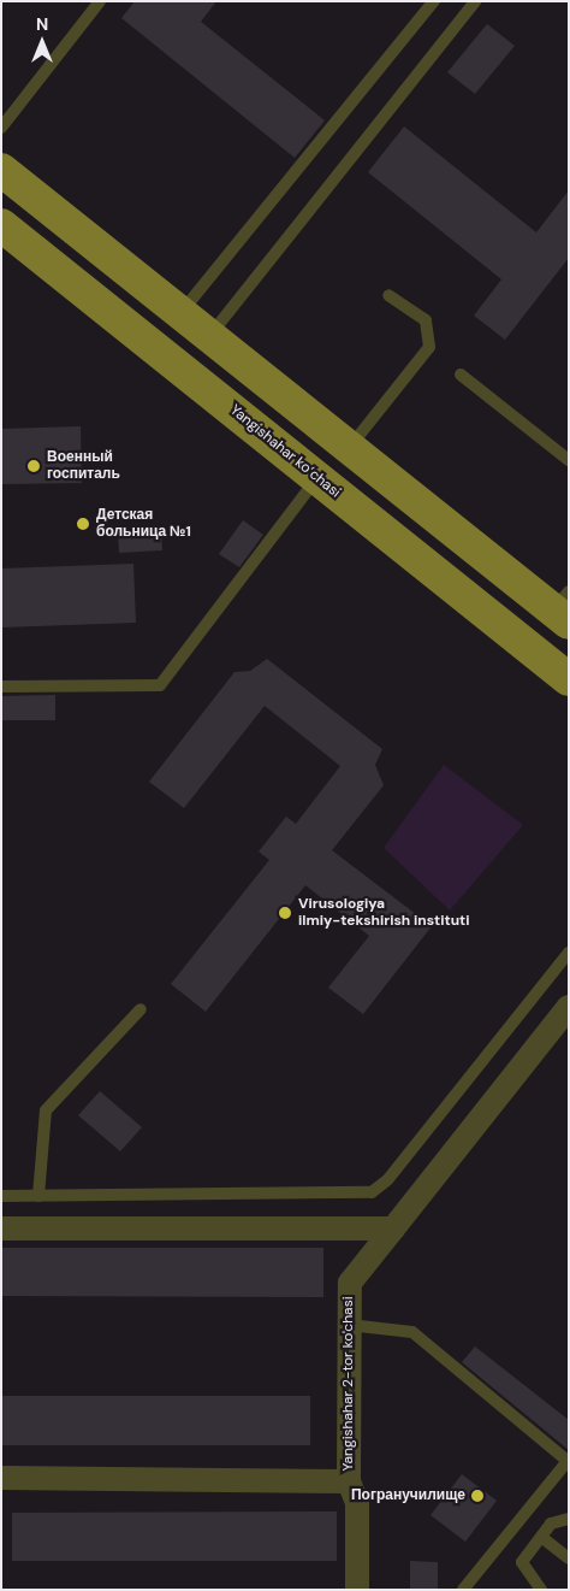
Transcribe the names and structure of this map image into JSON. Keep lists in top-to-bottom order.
{
  "streets": {
    "main road": ["Yangishahar ko‘chasi"],
    "street": ["Yangishahar 2-tor ko'chasi"]
  },
  "places": [
    "Военный госпиталь",
    "Детская больница №1",
    "Virusologiya ilmiy-tekshirish instituti",
    "Погранучилище"
  ],
  "north": "top"
}
